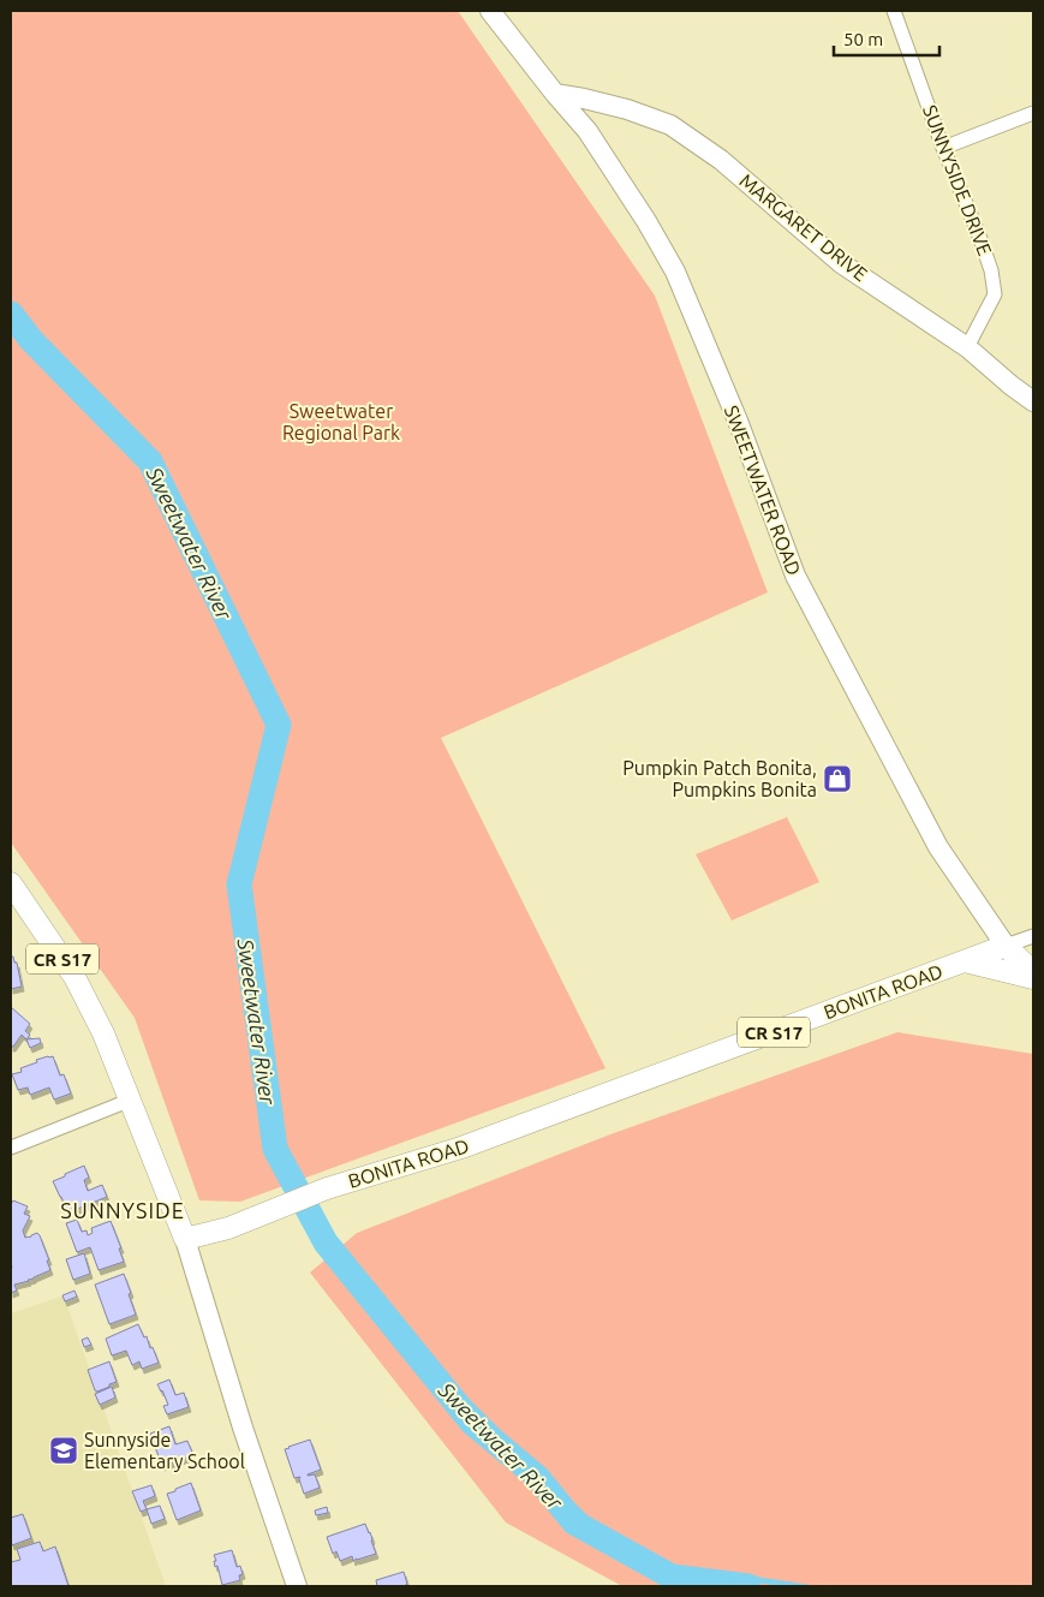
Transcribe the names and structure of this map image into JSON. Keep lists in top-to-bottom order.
{
  "streets": {
    "main road": [
      "MARGARET DRIVE",
      "SWEETWATER ROAD",
      "CR S17",
      "BONITA ROAD"
    ],
    "street": ["SUNNYSIDE DRIVE"]
  },
  "crossings": [
    ["SUNNYSIDE DRIVE", "MARGARET DRIVE"],
    ["MARGARET DRIVE", "SWEETWATER ROAD"],
    ["SWEETWATER ROAD", "BONITA ROAD"],
    ["CR S17", "BONITA ROAD"]
  ],
  "districts": ["SUNNYSIDE"],
  "water": ["Sweetwater River"],
  "parks": ["Sweetwater Regional Park"],
  "places": {
    "shop": ["Pumpkin Patch Bonita, Pumpkins Bonita"],
    "school or university": ["Sunnyside Elementary School"]
  },
  "scale_bar": "50 m"
}
